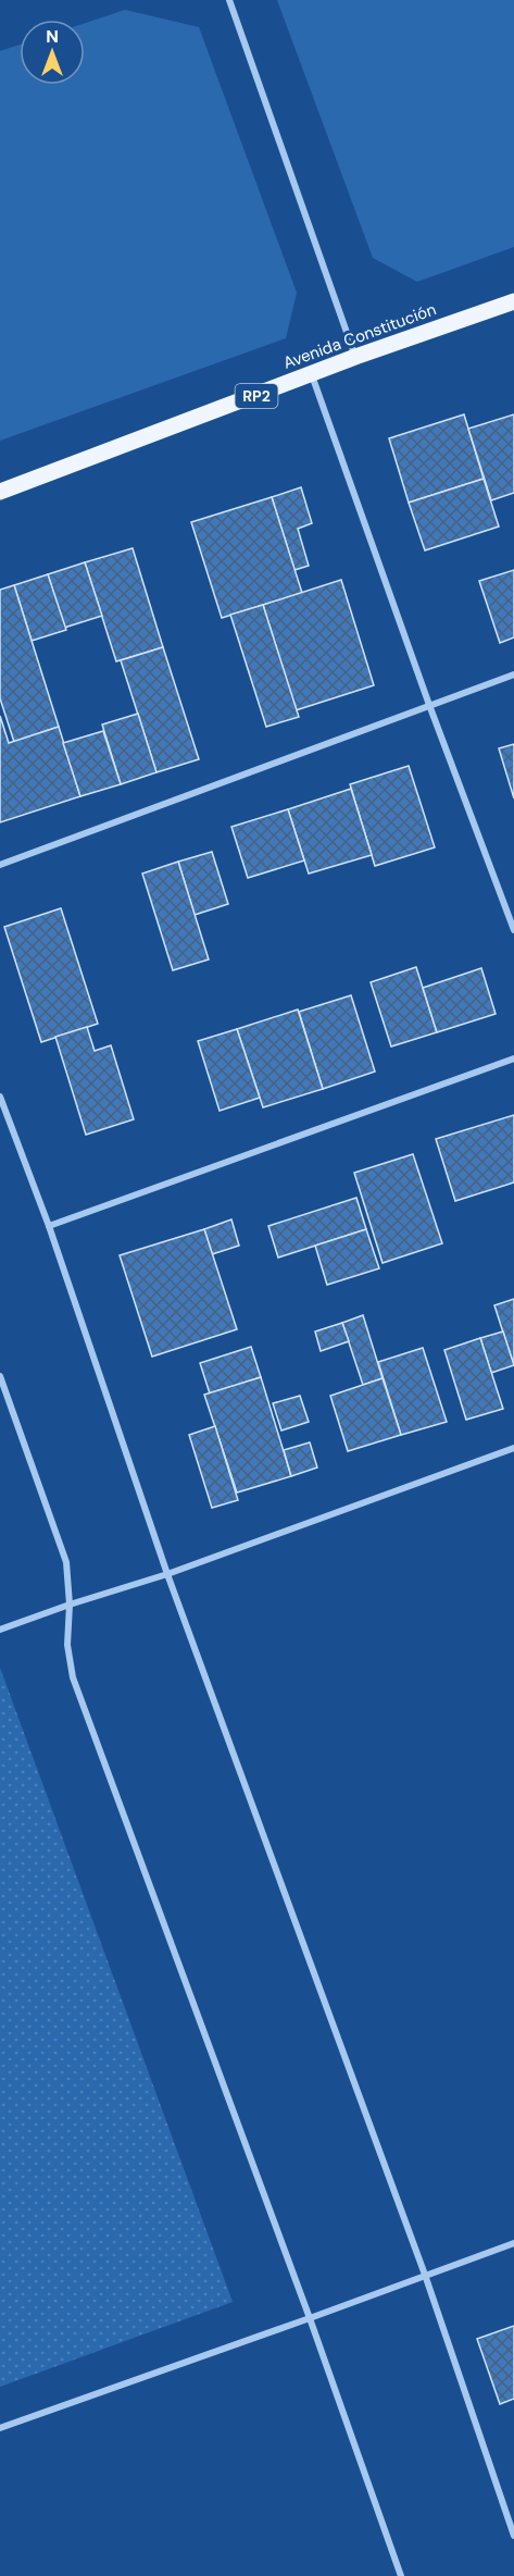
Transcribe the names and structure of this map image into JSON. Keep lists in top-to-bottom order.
{
  "streets": {
    "main road": ["Avenida Constitución", "RP2"]
  },
  "north": "top"
}
